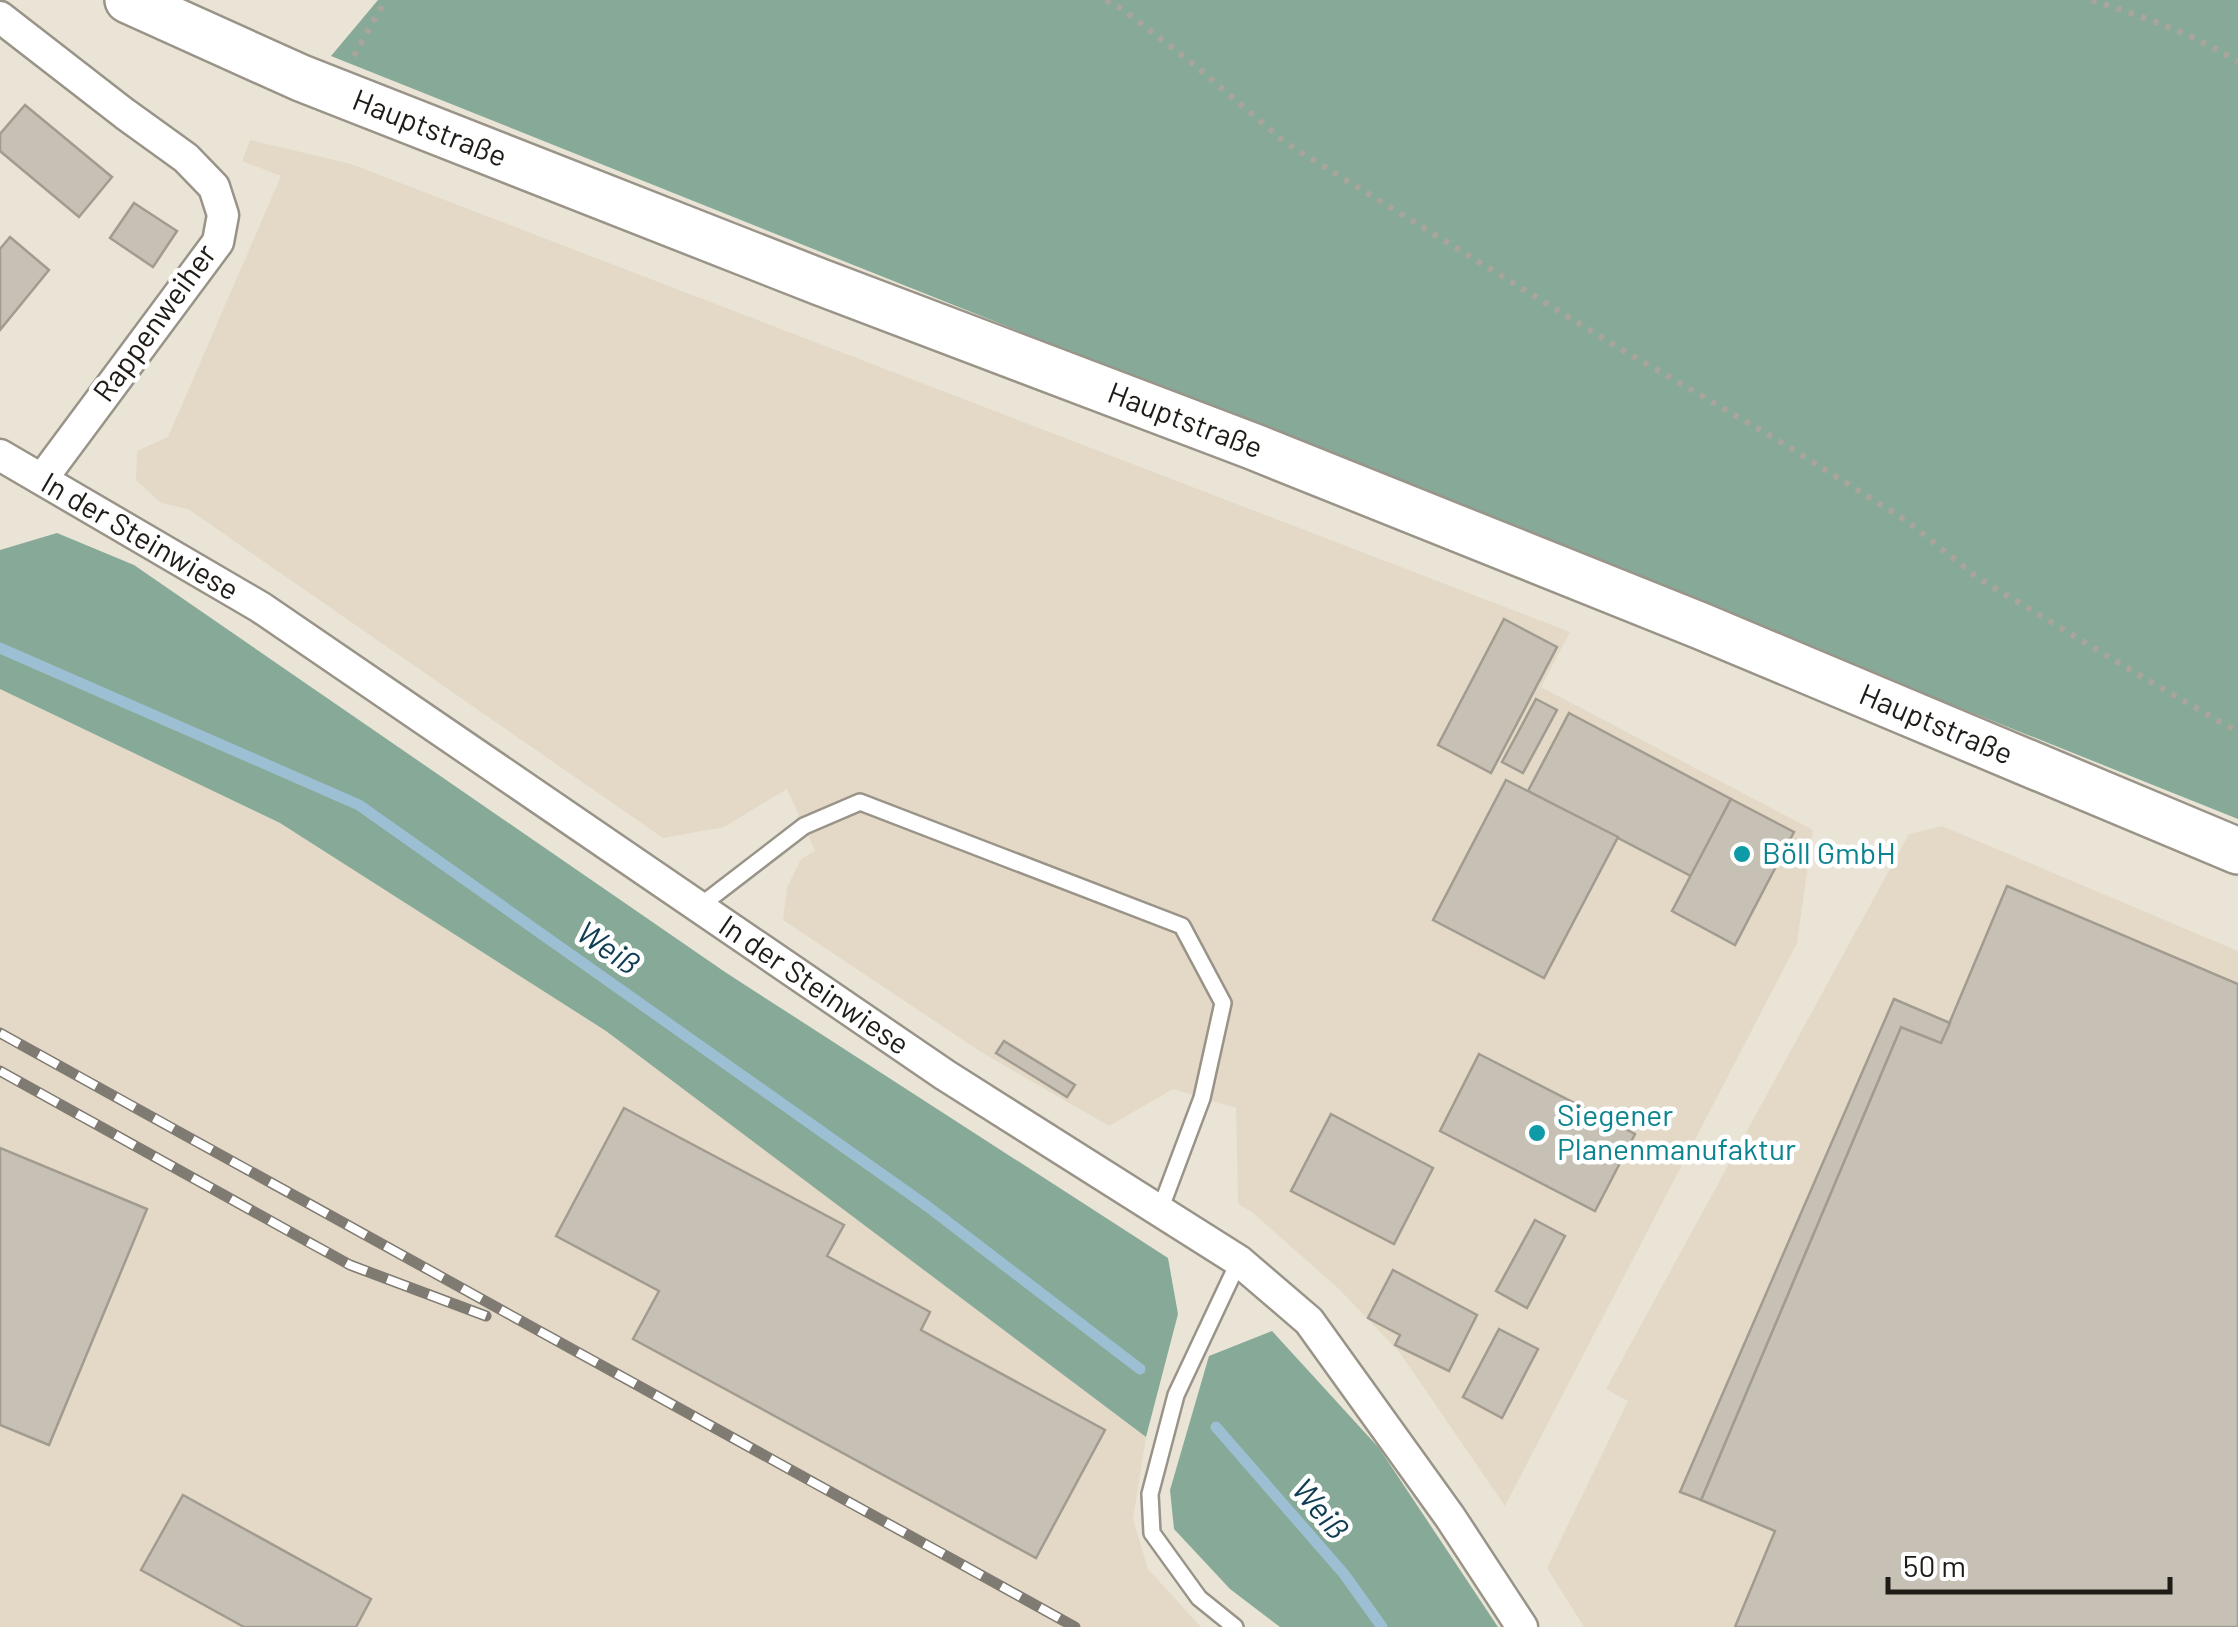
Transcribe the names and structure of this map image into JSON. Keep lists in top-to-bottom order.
{
  "streets": {
    "main road": ["Hauptstraße"],
    "street": ["Rappenweiher", "In der Steinwiese"]
  },
  "crossings": [
    ["Rappenweiher", "In der Steinwiese"]
  ],
  "water": ["Weiß"],
  "places": ["Böll GmbH", "Siegener Planenmanufaktur"],
  "scale_bar": "50 m"
}
